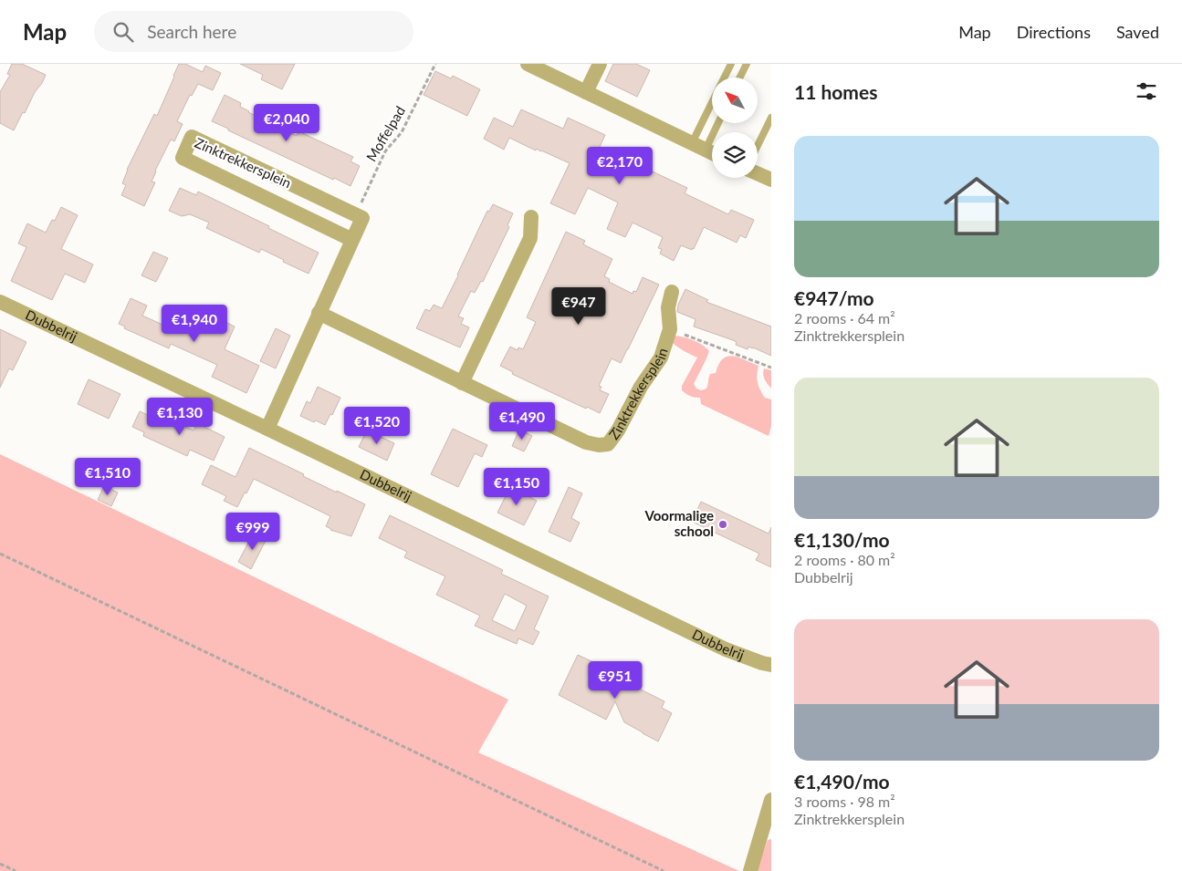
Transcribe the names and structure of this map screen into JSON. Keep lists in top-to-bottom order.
{
  "streets": {
    "street": ["Zinktrekkersplein", "Dubbelrij"],
    "path": ["Moffelpad"]
  },
  "crossings": [
    ["Moffelpad", "Zinktrekkersplein"]
  ],
  "places": ["Voormalige school"],
  "north": "top left",
  "page": {
    "header": "Map",
    "search": "Search here",
    "nav": ["Map", "Directions", "Saved"],
    "heading": "11 homes",
    "price": [
      "€2,040",
      "€2,170",
      "€947",
      "€1,940",
      "€1,130",
      "€1,490",
      "€1,520",
      "€1,510",
      "€1,150",
      "€999",
      "€951"
    ],
    "list": [
      {
        "name": "€947/mo",
        "note": "2 rooms · 64 m² · Zinktrekkersplein"
      },
      {
        "name": "€1,130/mo",
        "note": "2 rooms · 80 m² · Dubbelrij"
      },
      {
        "name": "€1,490/mo",
        "note": "3 rooms · 98 m² · Zinktrekkersplein"
      }
    ]
  }
}
